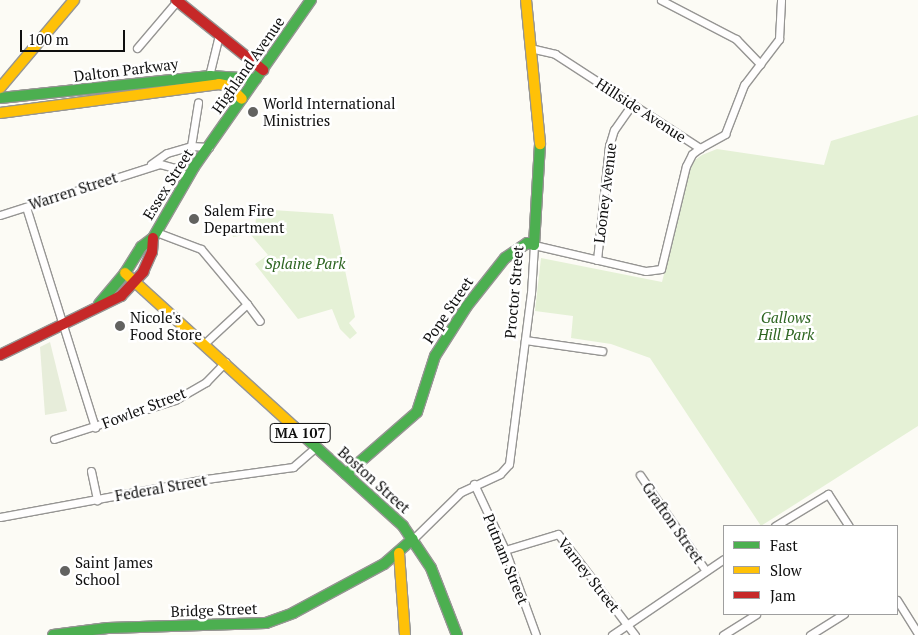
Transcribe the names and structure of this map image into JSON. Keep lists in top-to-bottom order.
{
  "streets": {
    "main road": [
      "Highland Avenue",
      "Dalton Parkway",
      "Essex Street",
      "Proctor Street",
      "Pope Street",
      "MA 107",
      "Boston Street",
      "Bridge Street"
    ],
    "street": [
      "Hillside Avenue",
      "Warren Street",
      "Looney Avenue",
      "Fowler Street",
      "Federal Street",
      "Grafton Street",
      "Putnam Street",
      "Varney Street"
    ]
  },
  "crossings": [
    ["Highland Avenue", "Dalton Parkway"],
    ["Highland Avenue", "Essex Street"],
    ["Highland Avenue", "Warren Street"],
    ["Hillside Avenue", "Looney Avenue"],
    ["Hillside Avenue", "Proctor Street"],
    ["Essex Street", "Warren Street"],
    ["Essex Street", "Boston Street"],
    ["Proctor Street", "Pope Street"],
    ["Proctor Street", "Boston Street"],
    ["Proctor Street", "Putnam Street"],
    ["Proctor Street", "Bridge Street"],
    ["Pope Street", "Boston Street"],
    ["Fowler Street", "Boston Street"],
    ["Boston Street", "Federal Street"],
    ["Boston Street", "Bridge Street"],
    ["Putnam Street", "Varney Street"]
  ],
  "parks": ["Splaine Park", "Gallows Hill Park"],
  "places": [
    "World International Ministries",
    "Salem Fire Department",
    "Nicole's Food Store",
    "Saint James School"
  ],
  "legend": ["Fast", "Slow", "Jam"],
  "scale_bar": "100 m"
}
